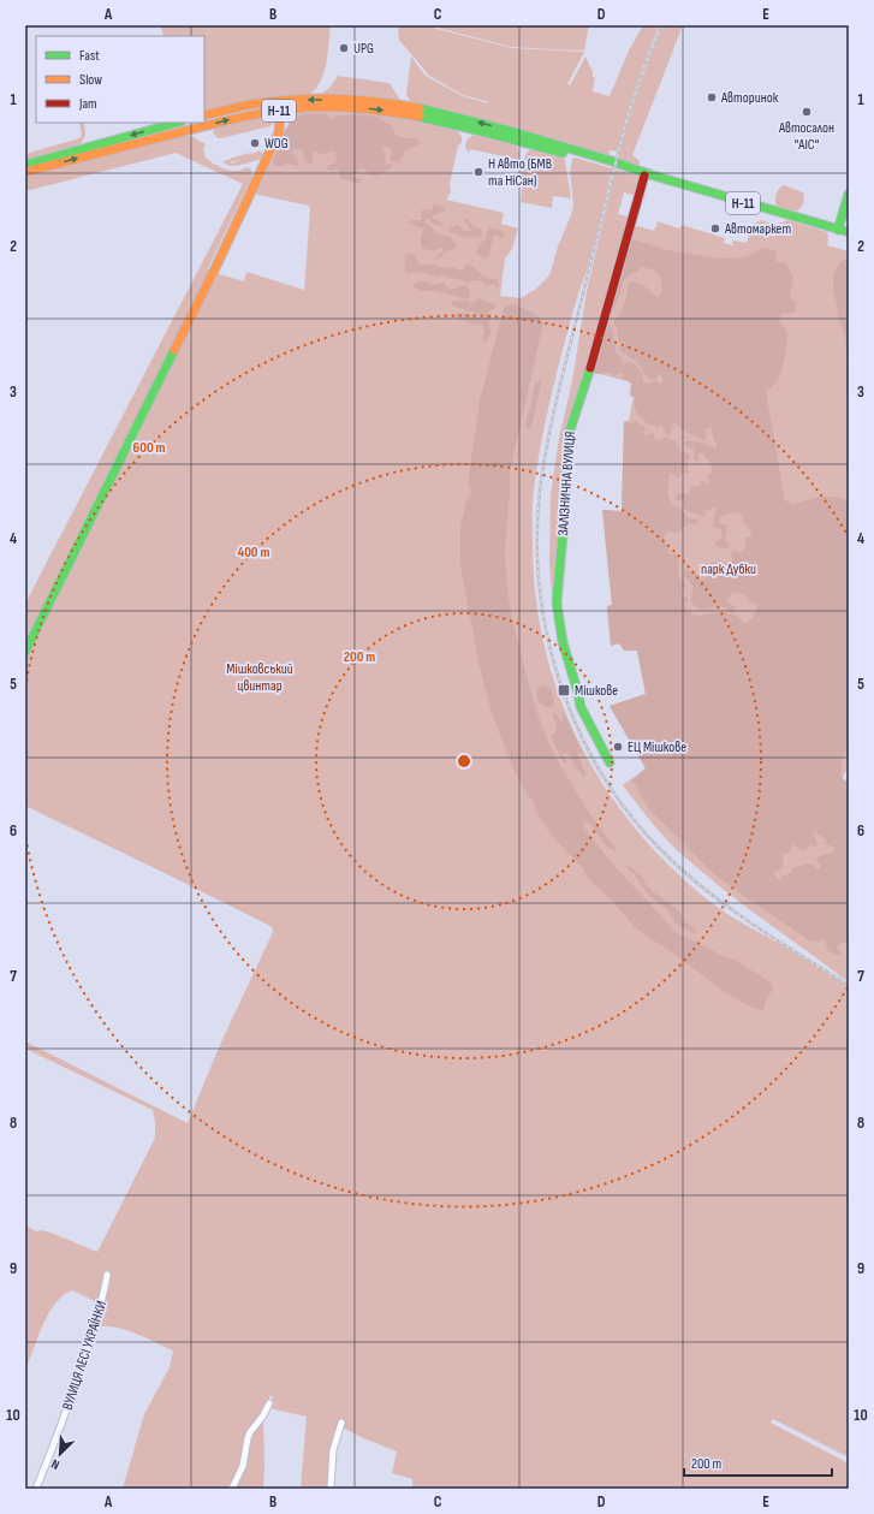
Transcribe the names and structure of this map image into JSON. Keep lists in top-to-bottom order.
{
  "streets": {
    "main road": ["Н-11", "ЗАЛІЗНИЧНА ВУЛИЦЯ"],
    "street": ["ВУЛИЦЯ ЛЕСІ УКРАЇНКИ"]
  },
  "crossings": [
    ["Н-11", "ЗАЛІЗНИЧНА ВУЛИЦЯ"]
  ],
  "parks": ["парк Дубки", "Мішковський цвинтар"],
  "places": {
    "other": [
      "UPG",
      "Авторинок",
      "Автосалон \"АІС\"",
      "WOG",
      "Н Авто (БМВ та НіСан)",
      "Автомаркет",
      "ЕЦ Мішкове"
    ],
    "transit": ["Мішкове"]
  },
  "legend": ["Fast", "Slow", "Jam"],
  "scale_bar": "200 m",
  "north": "bottom left",
  "grid": {
    "columns": [
      "A",
      "B",
      "C",
      "D",
      "E"
    ],
    "rows": [
      "1",
      "2",
      "3",
      "4",
      "5",
      "6",
      "7",
      "8",
      "9",
      "10"
    ]
  },
  "rings": ["600 m", "400 m", "200 m"]
}
